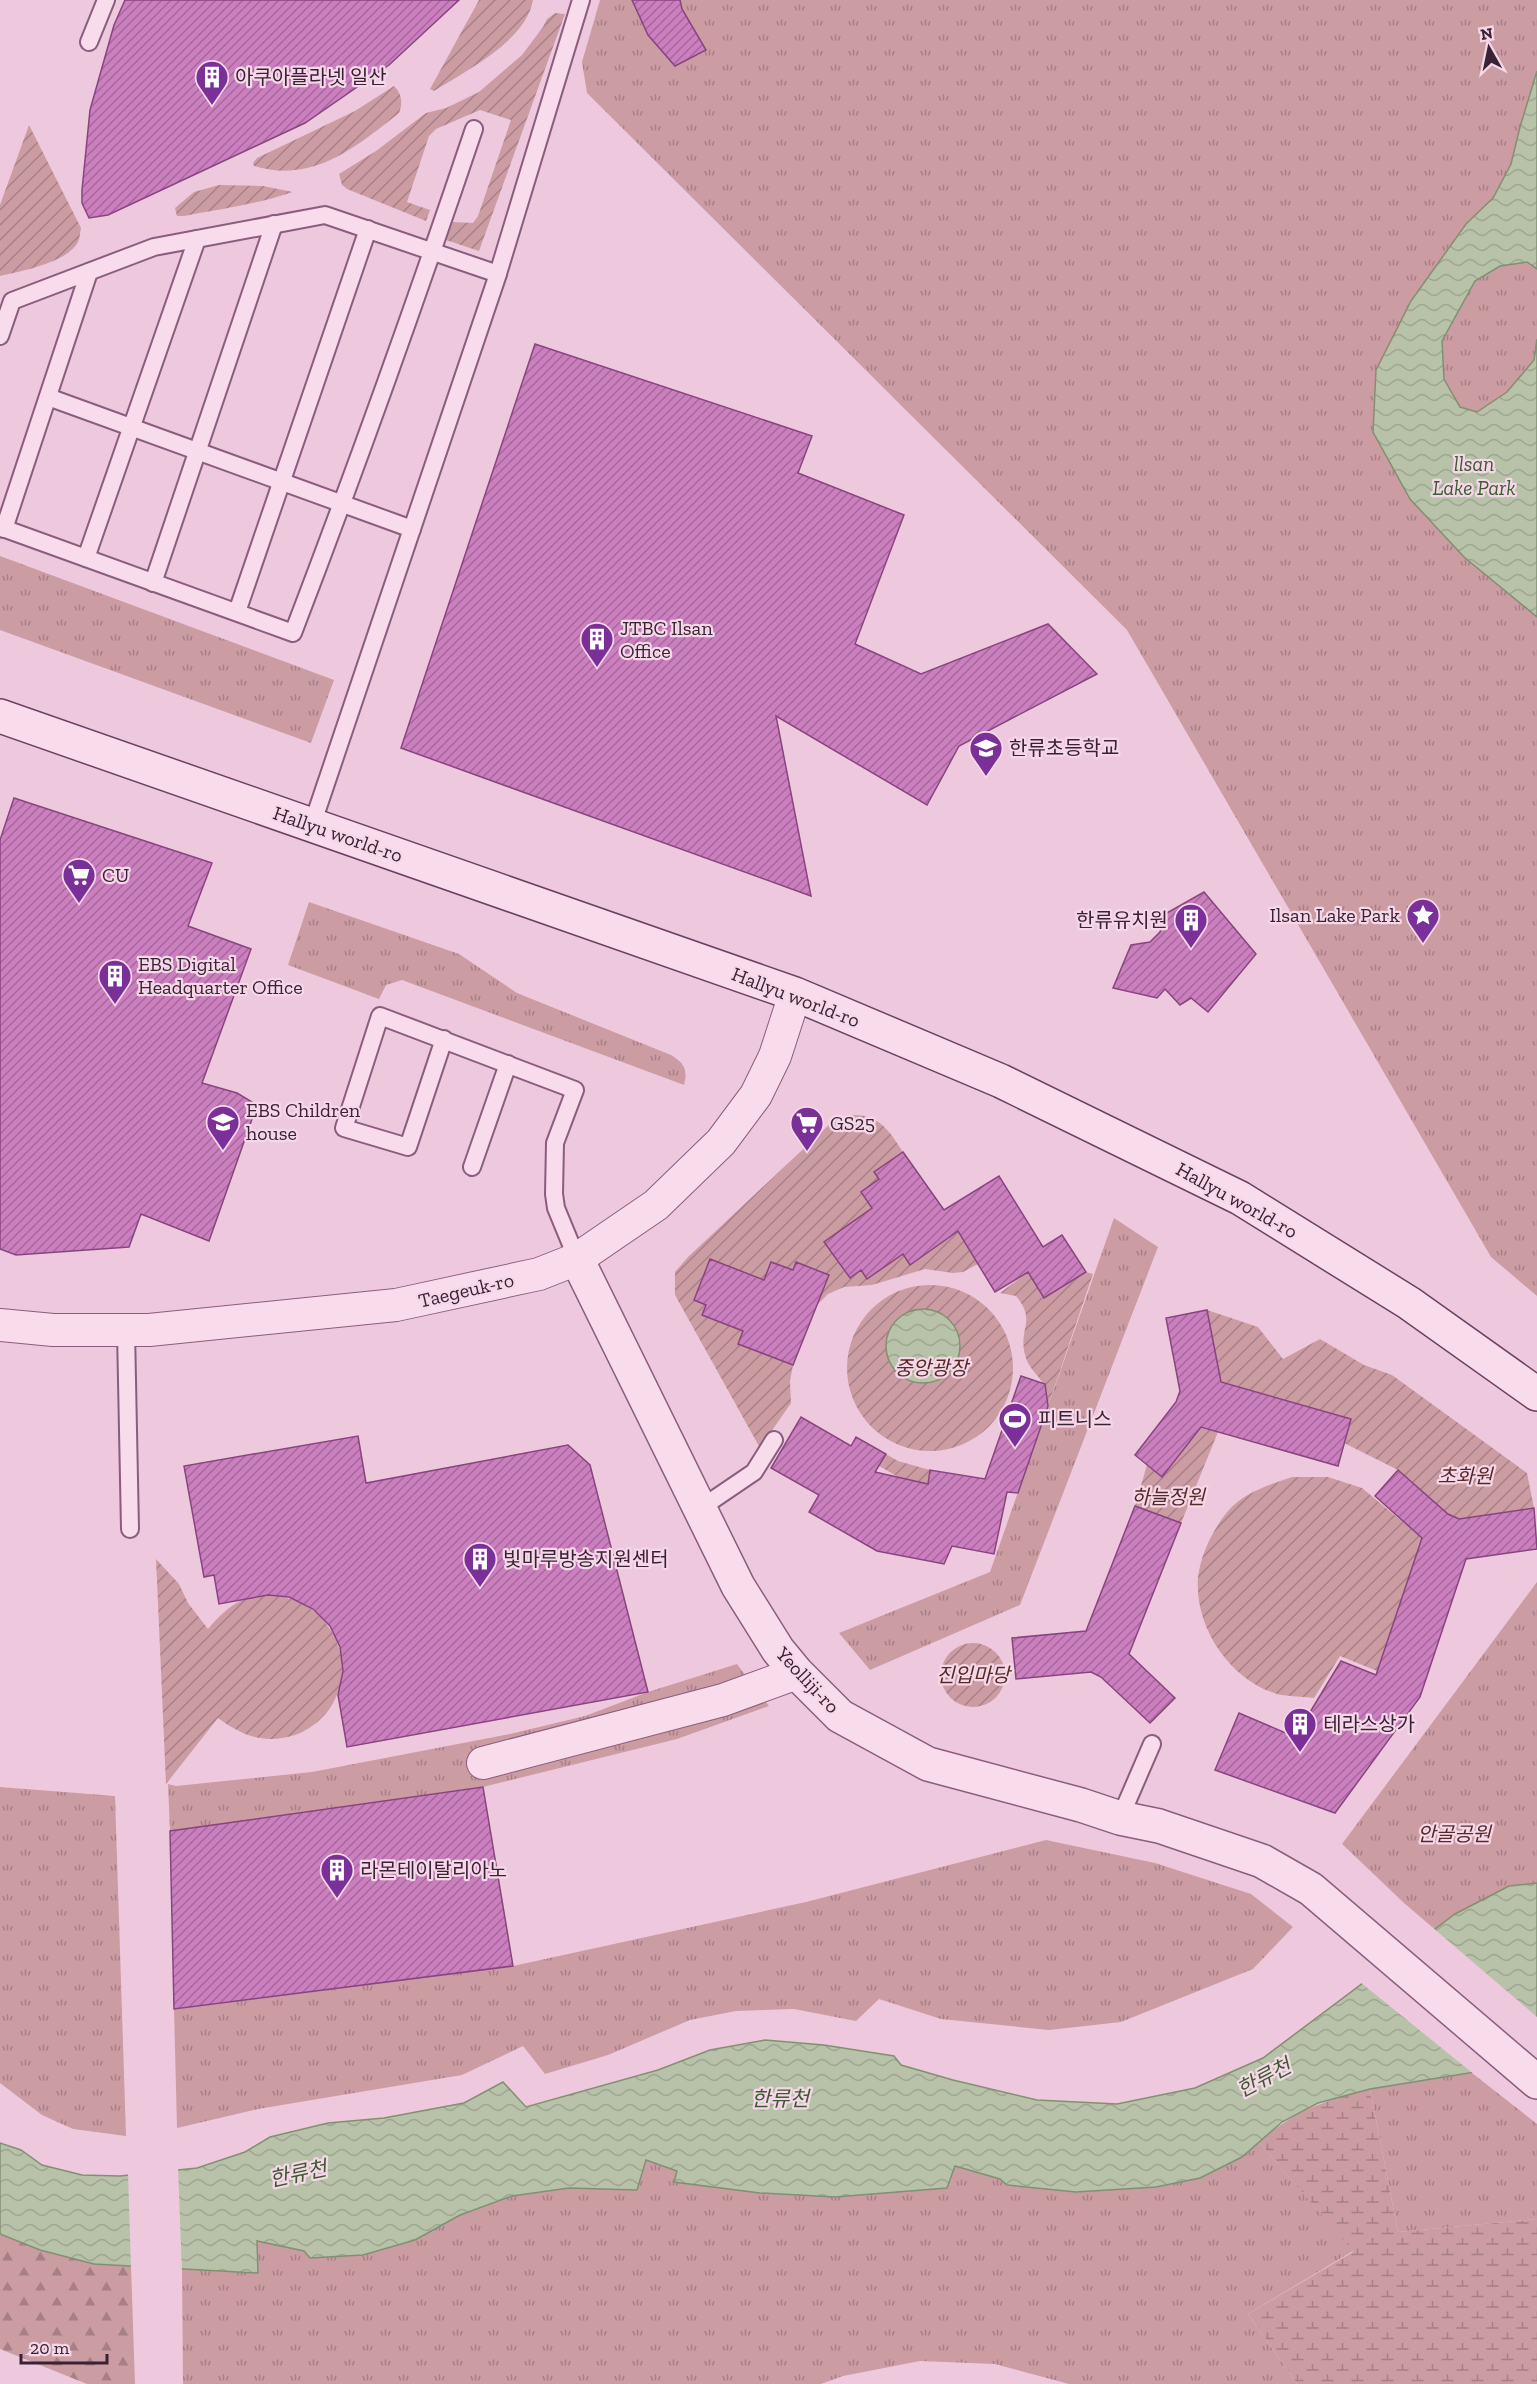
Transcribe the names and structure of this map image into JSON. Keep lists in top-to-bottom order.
{
  "streets": {
    "main road": ["Hallyu world-ro", "Yeolliji-ro"],
    "street": ["Taegeuk-ro"]
  },
  "crossings": [
    ["Hallyu world-ro", "Taegeuk-ro"],
    ["Taegeuk-ro", "Yeolliji-ro"]
  ],
  "water": ["llsan Lake Park", "한류천"],
  "parks": [
    "중앙광장",
    "초화원",
    "하늘정원",
    "진입마당",
    "안골공원"
  ],
  "places": {
    "building": [
      "아쿠아플라넷 일산",
      "JTBC Ilsan Office",
      "한류유치원",
      "EBS Digital Headquarter Office",
      "빛마루방송지원센터",
      "테라스상가",
      "라몬테이탈리아노"
    ],
    "school or university": ["한류초등학교", "EBS Children house"],
    "supermarket": ["CU", "GS25"],
    "place": ["Ilsan Lake Park"],
    "sports": ["피트니스"]
  },
  "scale_bar": "20 m",
  "north": "top"
}
